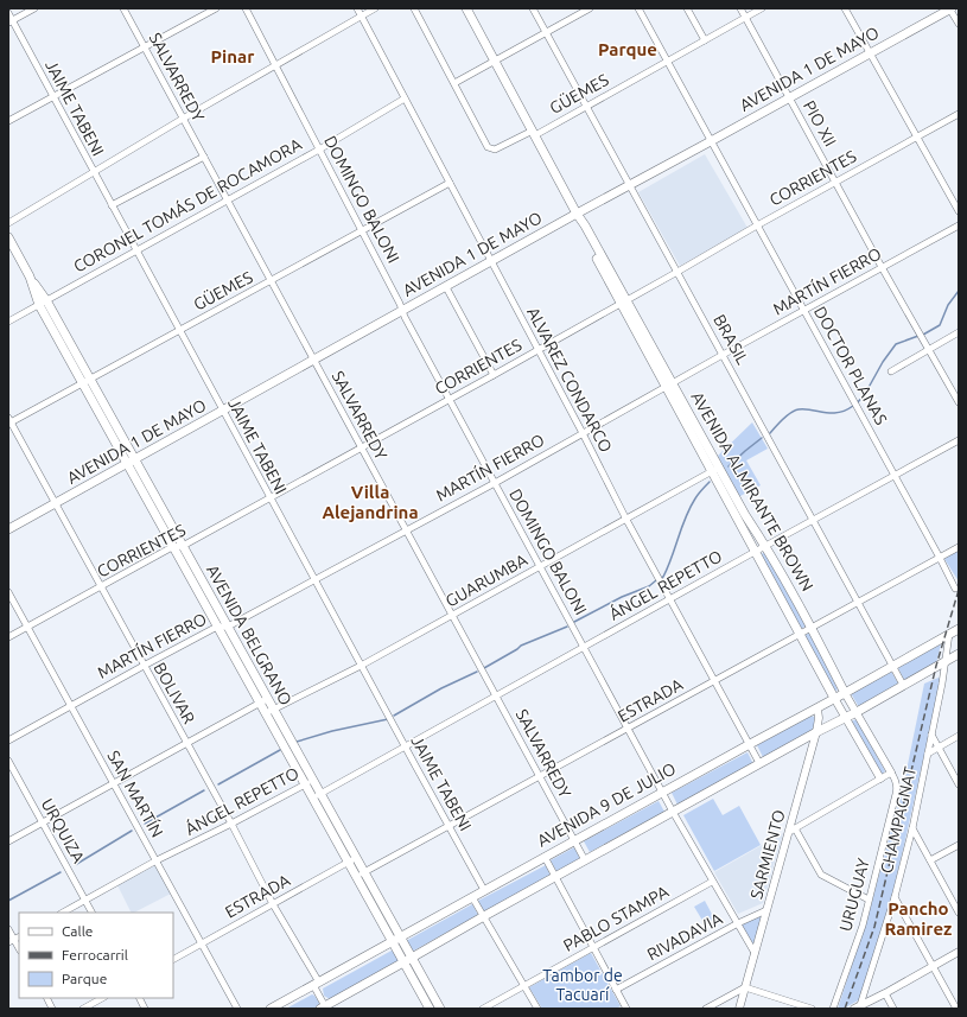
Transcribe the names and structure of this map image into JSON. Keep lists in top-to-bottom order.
{
  "streets": {
    "main road": [
      "AVENIDA 1 DE MAYO",
      "AVENIDA ALMIRANTE BROWN",
      "AVENIDA BELGRANO",
      "AVENIDA 9 DE JULIO"
    ],
    "street": [
      "SALVARREDY",
      "GÜEMES",
      "JAIME TABENI",
      "PIO XII",
      "CORRIENTES",
      "DOMINGO BALONI",
      "CORONEL TOMÁS DE ROCAMORA",
      "MARTÍN FIERRO",
      "BRASIL",
      "DOCTOR PLANAS",
      "ALVAREZ CONDARCO",
      "GUARUMBA",
      "ÁNGEL REPETTO",
      "BOLIVAR",
      "ESTRADA",
      "SAN MARTÍN",
      "CHAMPAGNAT",
      "URQUIZA",
      "SARMIENTO",
      "URUGUAY",
      "PABLO STAMPA",
      "RIVADAVIA"
    ]
  },
  "crossings": [
    ["AVENIDA 1 DE MAYO", "SALVARREDY"],
    ["AVENIDA 1 DE MAYO", "JAIME TABENI"],
    ["AVENIDA 1 DE MAYO", "PIO XII"],
    ["AVENIDA 1 DE MAYO", "DOMINGO BALONI"],
    ["AVENIDA 1 DE MAYO", "BRASIL"],
    ["AVENIDA 1 DE MAYO", "DOCTOR PLANAS"],
    ["AVENIDA 1 DE MAYO", "ALVAREZ CONDARCO"],
    ["AVENIDA 1 DE MAYO", "AVENIDA ALMIRANTE BROWN"],
    ["AVENIDA 1 DE MAYO", "AVENIDA BELGRANO"],
    ["AVENIDA 1 DE MAYO", "BOLIVAR"],
    ["SALVARREDY", "GÜEMES"],
    ["SALVARREDY", "CORRIENTES"],
    ["SALVARREDY", "CORONEL TOMÁS DE ROCAMORA"],
    ["SALVARREDY", "MARTÍN FIERRO"],
    ["SALVARREDY", "GUARUMBA"],
    ["SALVARREDY", "ÁNGEL REPETTO"],
    ["SALVARREDY", "ESTRADA"],
    ["SALVARREDY", "AVENIDA 9 DE JULIO"],
    ["GÜEMES", "JAIME TABENI"],
    ["GÜEMES", "PIO XII"],
    ["GÜEMES", "DOMINGO BALONI"],
    ["GÜEMES", "BRASIL"],
    ["GÜEMES", "DOCTOR PLANAS"],
    ["GÜEMES", "ALVAREZ CONDARCO"],
    ["GÜEMES", "AVENIDA ALMIRANTE BROWN"],
    ["GÜEMES", "AVENIDA BELGRANO"],
    ["GÜEMES", "BOLIVAR"],
    ["JAIME TABENI", "CORRIENTES"],
    ["JAIME TABENI", "CORONEL TOMÁS DE ROCAMORA"],
    ["JAIME TABENI", "MARTÍN FIERRO"],
    ["JAIME TABENI", "GUARUMBA"],
    ["JAIME TABENI", "ÁNGEL REPETTO"],
    ["JAIME TABENI", "ESTRADA"],
    ["JAIME TABENI", "AVENIDA 9 DE JULIO"],
    ["PIO XII", "CORRIENTES"],
    ["PIO XII", "MARTÍN FIERRO"],
    ["CORRIENTES", "DOMINGO BALONI"],
    ["CORRIENTES", "BRASIL"],
    ["CORRIENTES", "DOCTOR PLANAS"],
    ["CORRIENTES", "ALVAREZ CONDARCO"],
    ["CORRIENTES", "AVENIDA ALMIRANTE BROWN"],
    ["CORRIENTES", "AVENIDA BELGRANO"],
    ["CORRIENTES", "BOLIVAR"],
    ["CORRIENTES", "SAN MARTÍN"],
    ["DOMINGO BALONI", "CORONEL TOMÁS DE ROCAMORA"],
    ["DOMINGO BALONI", "MARTÍN FIERRO"],
    ["DOMINGO BALONI", "GUARUMBA"],
    ["DOMINGO BALONI", "ÁNGEL REPETTO"],
    ["DOMINGO BALONI", "ESTRADA"],
    ["DOMINGO BALONI", "AVENIDA 9 DE JULIO"],
    ["DOMINGO BALONI", "SARMIENTO"],
    ["DOMINGO BALONI", "PABLO STAMPA"],
    ["DOMINGO BALONI", "RIVADAVIA"],
    ["CORONEL TOMÁS DE ROCAMORA", "ALVAREZ CONDARCO"],
    ["CORONEL TOMÁS DE ROCAMORA", "AVENIDA BELGRANO"],
    ["MARTÍN FIERRO", "BRASIL"],
    ["MARTÍN FIERRO", "DOCTOR PLANAS"],
    ["MARTÍN FIERRO", "ALVAREZ CONDARCO"],
    ["MARTÍN FIERRO", "AVENIDA ALMIRANTE BROWN"],
    ["MARTÍN FIERRO", "AVENIDA BELGRANO"],
    ["MARTÍN FIERRO", "BOLIVAR"],
    ["MARTÍN FIERRO", "SAN MARTÍN"],
    ["BRASIL", "ÁNGEL REPETTO"],
    ["BRASIL", "ESTRADA"],
    ["BRASIL", "AVENIDA 9 DE JULIO"],
    ["DOCTOR PLANAS", "ÁNGEL REPETTO"],
    ["DOCTOR PLANAS", "ESTRADA"],
    ["ALVAREZ CONDARCO", "GUARUMBA"],
    ["ALVAREZ CONDARCO", "ÁNGEL REPETTO"],
    ["ALVAREZ CONDARCO", "ESTRADA"],
    ["ALVAREZ CONDARCO", "AVENIDA 9 DE JULIO"],
    ["AVENIDA ALMIRANTE BROWN", "GUARUMBA"],
    ["AVENIDA ALMIRANTE BROWN", "ÁNGEL REPETTO"],
    ["AVENIDA ALMIRANTE BROWN", "ESTRADA"],
    ["AVENIDA ALMIRANTE BROWN", "AVENIDA 9 DE JULIO"],
    ["AVENIDA ALMIRANTE BROWN", "URUGUAY"],
    ["GUARUMBA", "AVENIDA BELGRANO"],
    ["ÁNGEL REPETTO", "AVENIDA BELGRANO"],
    ["ÁNGEL REPETTO", "BOLIVAR"],
    ["ÁNGEL REPETTO", "SAN MARTÍN"],
    ["ÁNGEL REPETTO", "URQUIZA"],
    ["AVENIDA BELGRANO", "ESTRADA"],
    ["AVENIDA BELGRANO", "AVENIDA 9 DE JULIO"],
    ["BOLIVAR", "ESTRADA"],
    ["BOLIVAR", "AVENIDA 9 DE JULIO"],
    ["ESTRADA", "SAN MARTÍN"],
    ["AVENIDA 9 DE JULIO", "CHAMPAGNAT"],
    ["AVENIDA 9 DE JULIO", "SARMIENTO"],
    ["SARMIENTO", "RIVADAVIA"]
  ],
  "districts": [
    "Parque",
    "Pinar",
    "Villa Alejandrina",
    "Pancho Ramirez"
  ],
  "parks": ["Tambor de Tacuarí"],
  "legend": ["Calle", "Ferrocarril", "Parque"]
}
